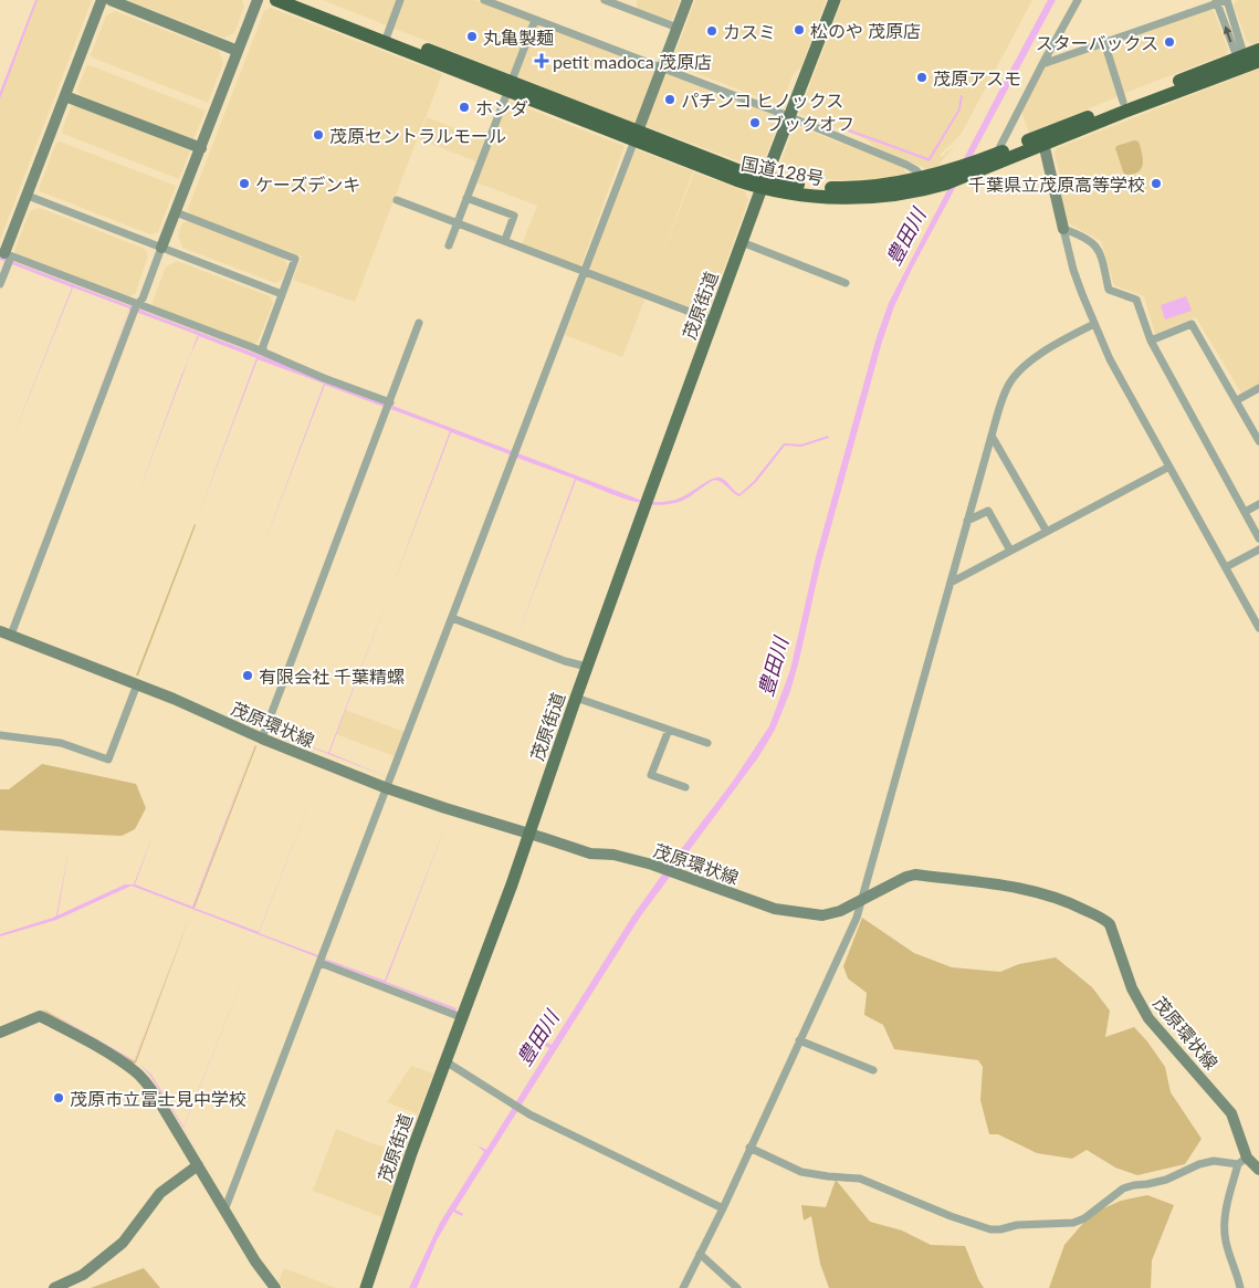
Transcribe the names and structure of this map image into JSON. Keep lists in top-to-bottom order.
{
  "streets": {
    "highway": ["国道128号"],
    "main road": ["茂原街道"],
    "street": ["茂原環状線"]
  },
  "crossings": [
    ["国道128号", "茂原街道"],
    ["茂原街道", "茂原環状線"]
  ],
  "water": ["豊田川"],
  "places": {
    "other": [
      "松のや 茂原店",
      "カスミ",
      "丸亀製麺",
      "スターバックス",
      "茂原アスモ",
      "パチンコ ヒノックス",
      "ホンダ",
      "ブックオフ",
      "茂原セントラルモール",
      "ケーズデンキ",
      "千葉県立茂原高等学校",
      "有限会社 千葉精螺",
      "茂原市立冨士見中学校"
    ],
    "health": ["petit madoca 茂原店"]
  }
}
